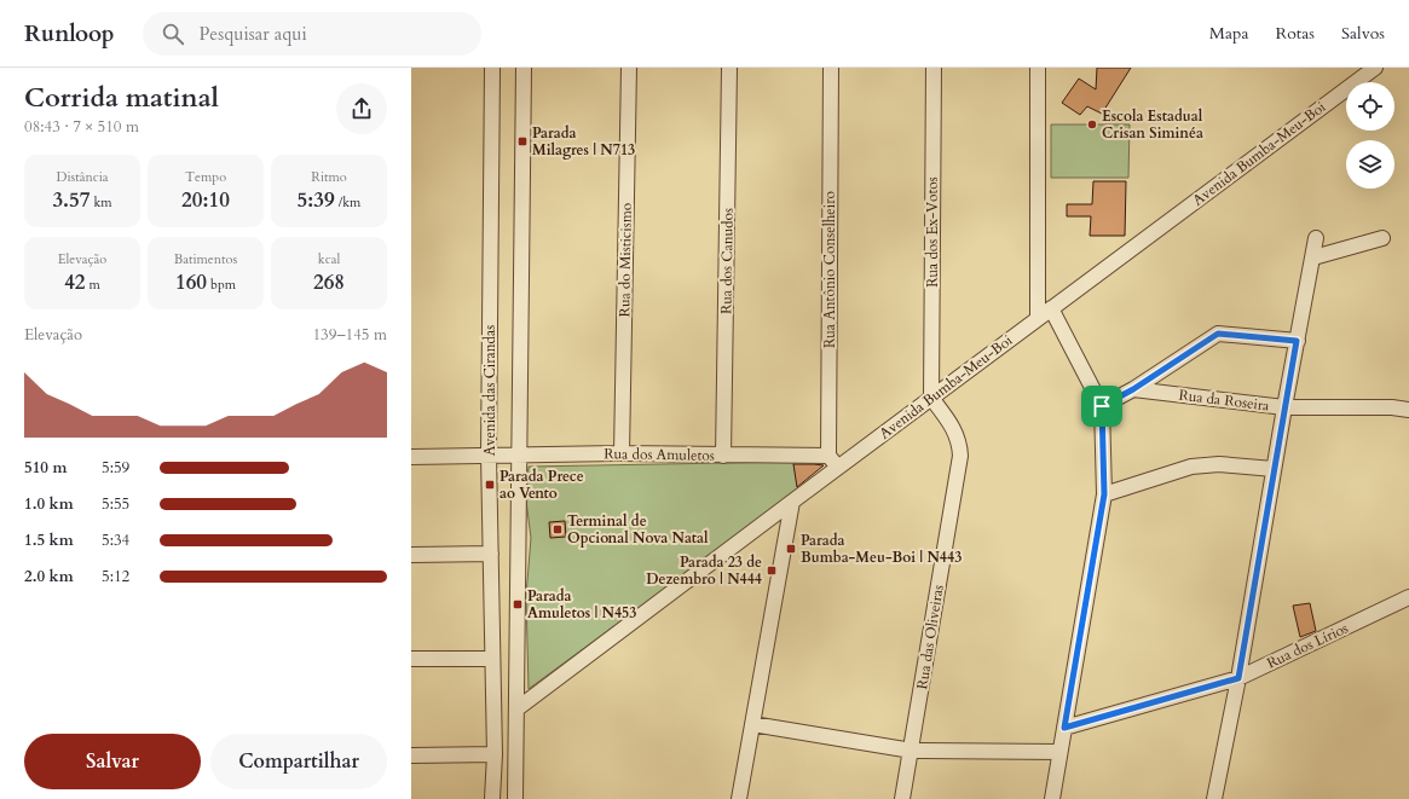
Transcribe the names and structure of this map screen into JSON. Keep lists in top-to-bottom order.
{
  "streets": {
    "street": [
      "Avenida Bumba-Meu-Boi",
      "Rua dos Ex-Votos",
      "Rua do Misticismo",
      "Rua dos Canudos",
      "Rua Antônio Conselheiro",
      "Avenida das Cirandas",
      "Rua da Roseira",
      "Rua dos Amuletos",
      "Rua das Oliveiras",
      "Rua dos Lírios"
    ]
  },
  "crossings": [
    ["Avenida Bumba-Meu-Boi", "Rua dos Ex-Votos"],
    ["Avenida Bumba-Meu-Boi", "Avenida das Cirandas"],
    ["Avenida Bumba-Meu-Boi", "Rua das Oliveiras"],
    ["Rua dos Ex-Votos", "Rua das Oliveiras"],
    ["Rua do Misticismo", "Rua dos Amuletos"],
    ["Rua dos Canudos", "Rua dos Amuletos"],
    ["Rua Antônio Conselheiro", "Rua dos Amuletos"],
    ["Avenida das Cirandas", "Rua dos Amuletos"]
  ],
  "places": {
    "other": ["Escola Estadual Crisan Siminéa"],
    "transit": [
      "Parada Milagres | N713",
      "Parada Prece ao Vento",
      "Terminal de Opcional Nova Natal",
      "Parada Bumba-Meu-Boi | N443",
      "Parada 23 de Dezembro | N444",
      "Parada Amuletos | N453"
    ]
  },
  "page": {
    "header": "Runloop",
    "search": "Pesquisar aqui",
    "nav": ["Mapa", "Rotas", "Salvos"],
    "heading": ["Corrida matinal", "08:43 · 7 × 510 m"],
    "stats": [
      ["Distância", "3.57 km"],
      ["Tempo", "20:10"],
      ["Ritmo", "5:39 /km"],
      ["Elevação", "42 m"],
      ["Batimentos", "160 bpm"],
      ["kcal", "268"]
    ],
    "chart": ["Elevação", "139–145 m"],
    "list": [
      {
        "name": "510 m",
        "note": "5:59"
      },
      {
        "name": "1.0 km",
        "note": "5:55"
      },
      {
        "name": "1.5 km",
        "note": "5:34"
      },
      {
        "name": "2.0 km",
        "note": "5:12"
      }
    ],
    "buttons": ["Salvar", "Compartilhar"]
  }
}
